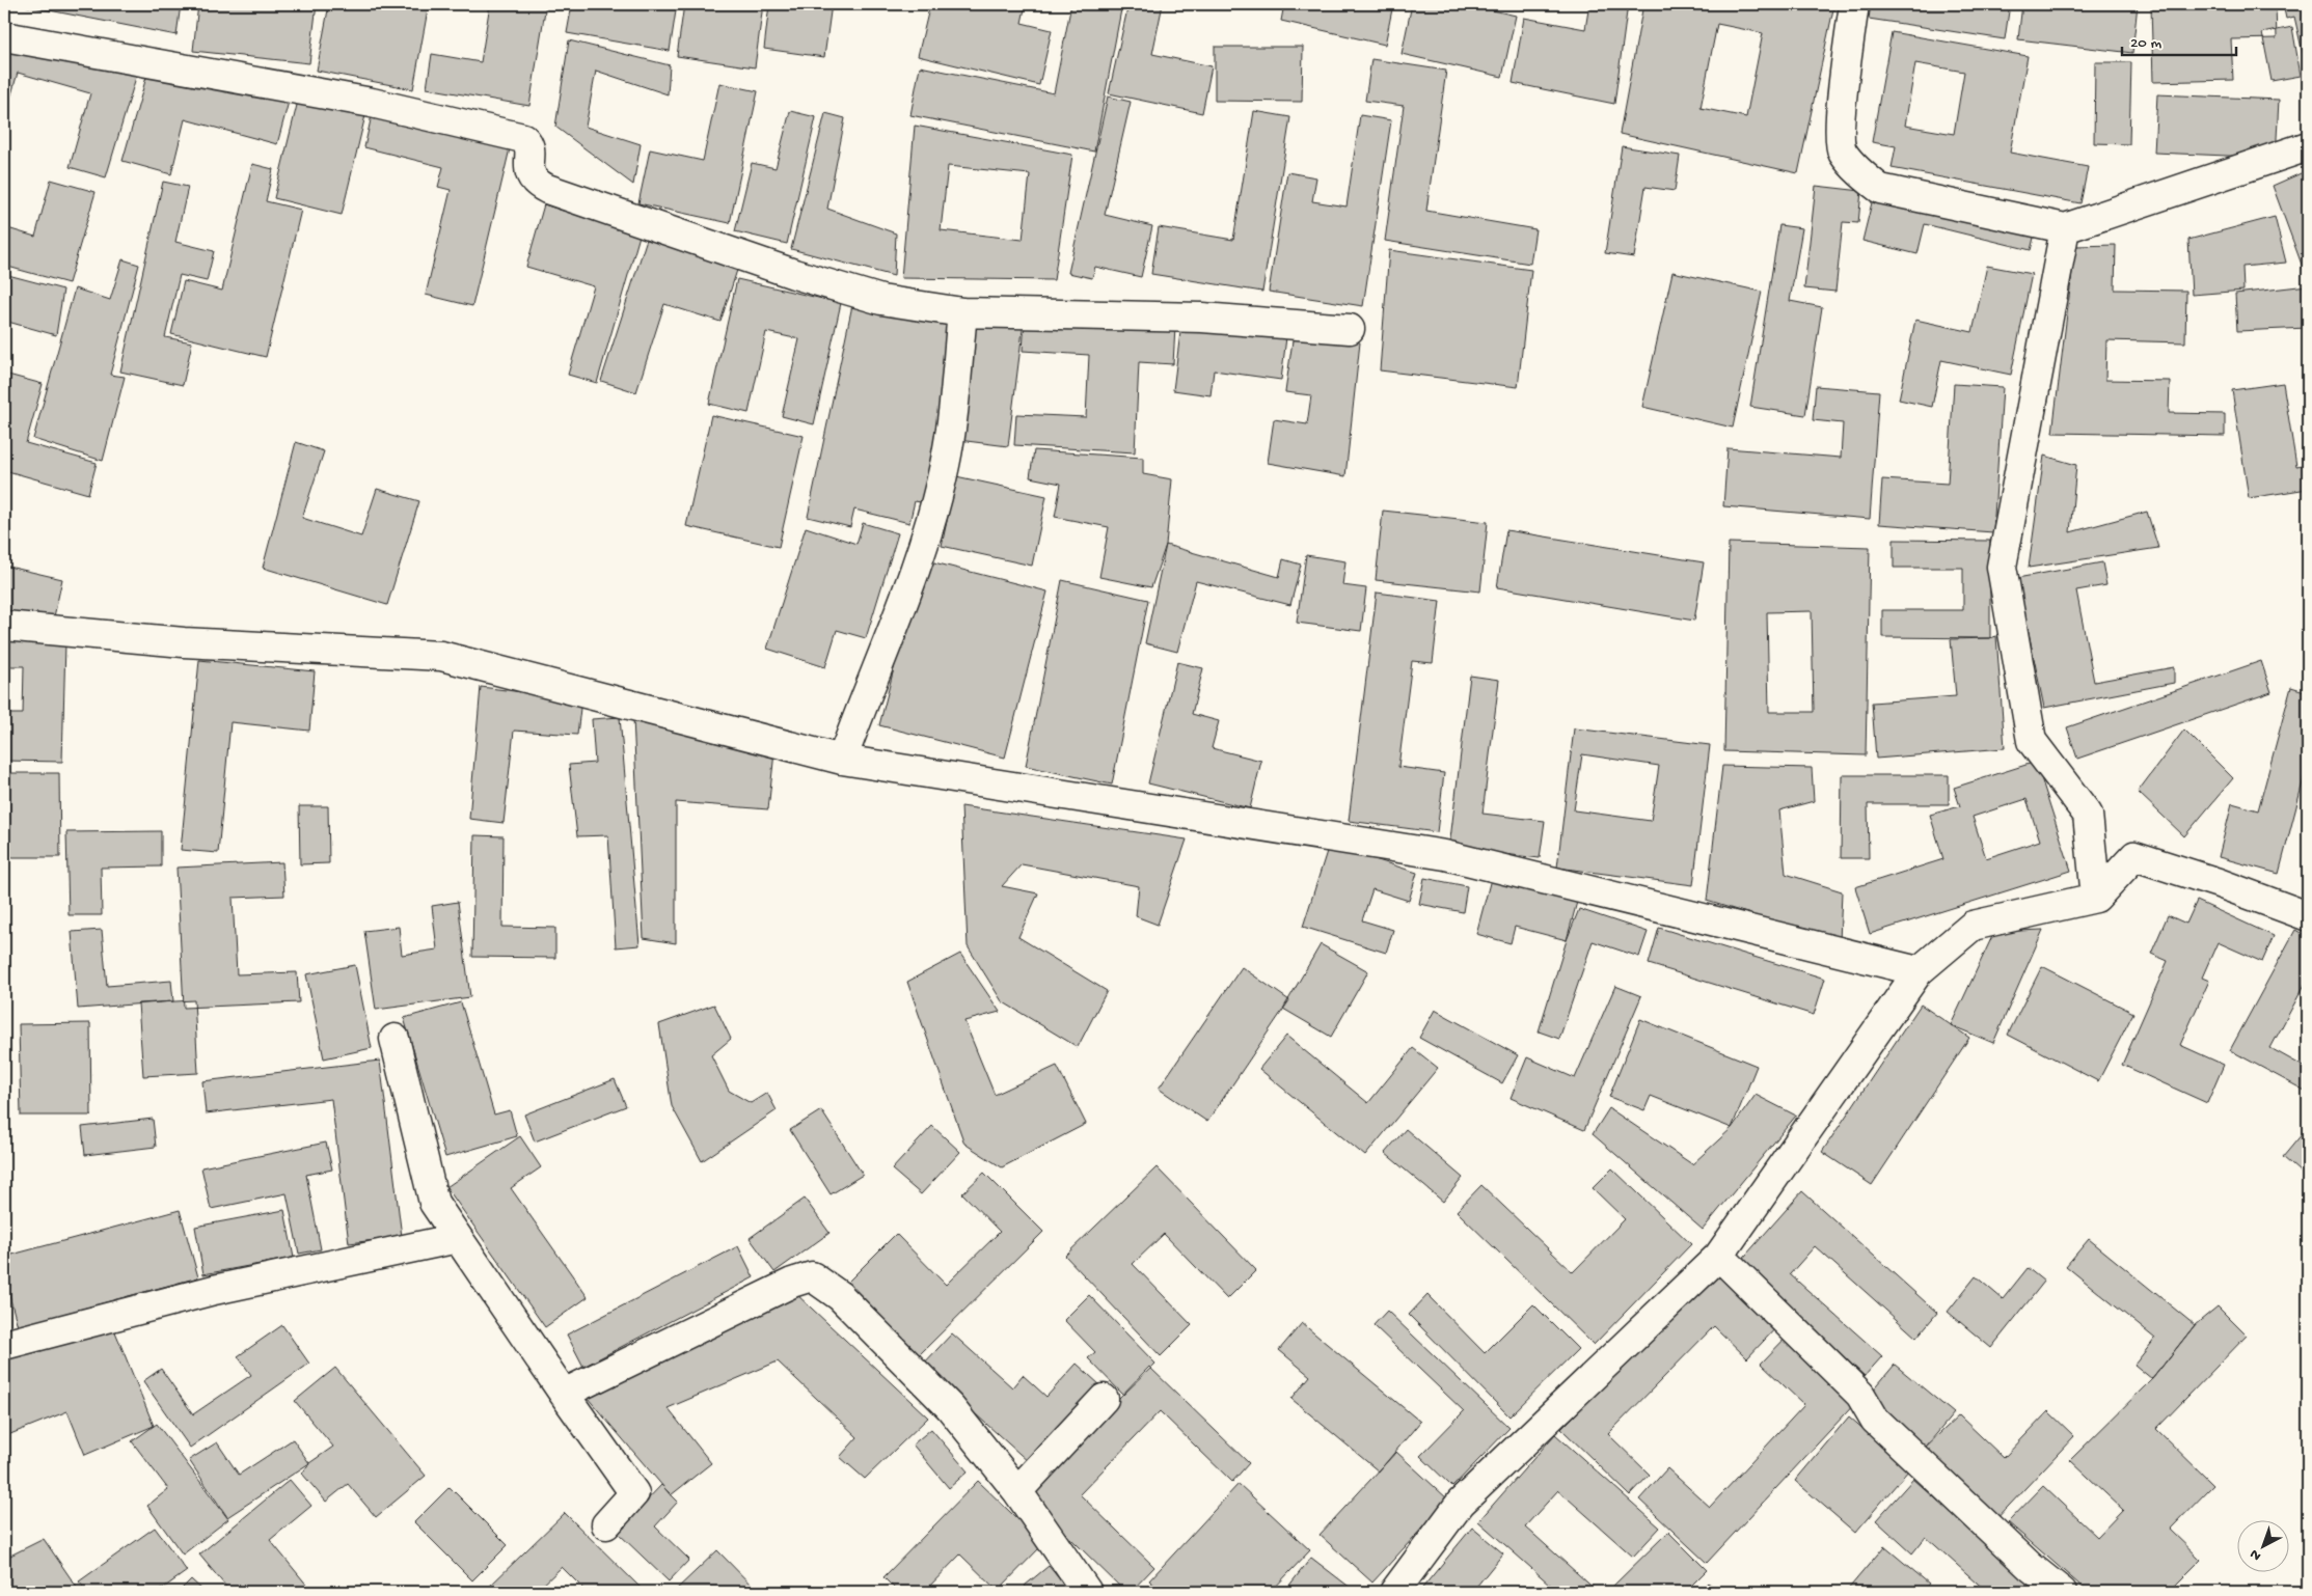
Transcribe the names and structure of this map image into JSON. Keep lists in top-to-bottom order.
{
  "scale_bar": "20 m",
  "north": "bottom left"
}
